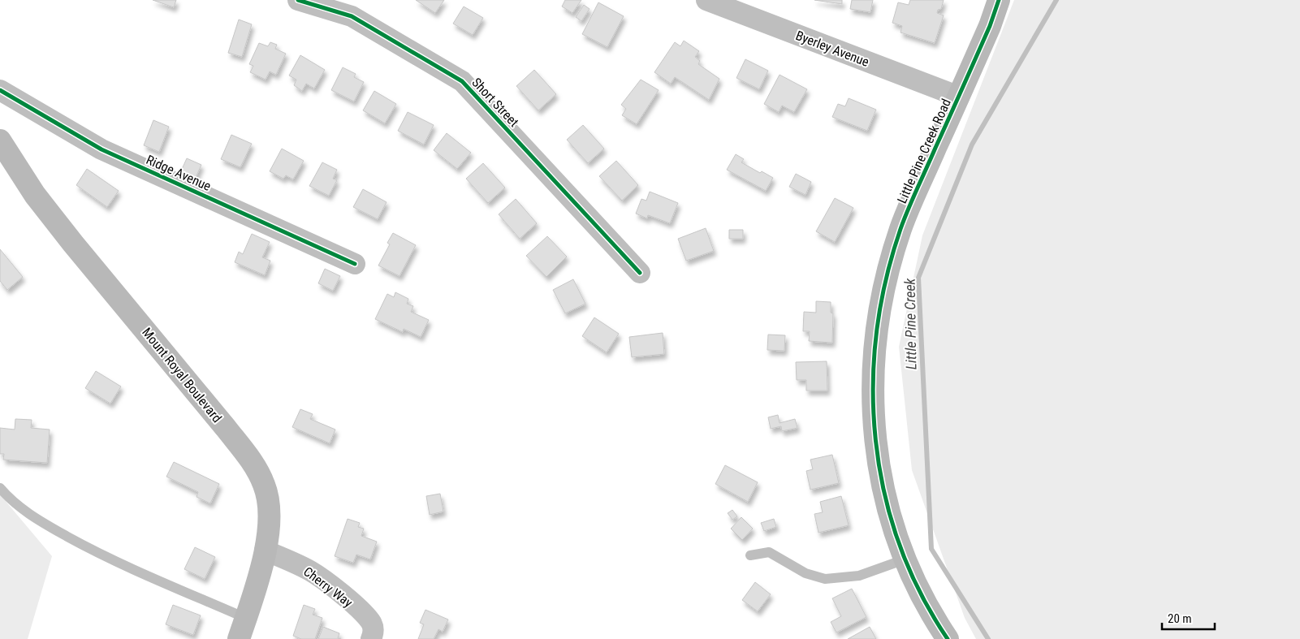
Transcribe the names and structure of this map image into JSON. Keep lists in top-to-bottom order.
{
  "streets": {
    "street": [
      "Byerley Avenue",
      "Short Street",
      "Little Pine Creek Road",
      "Ridge Avenue",
      "Mount Royal Boulevard",
      "Cherry Way"
    ]
  },
  "crossings": [
    ["Byerley Avenue", "Little Pine Creek Road"],
    ["Mount Royal Boulevard", "Cherry Way"]
  ],
  "water": ["Little Pine Creek"],
  "scale_bar": "20 m"
}
